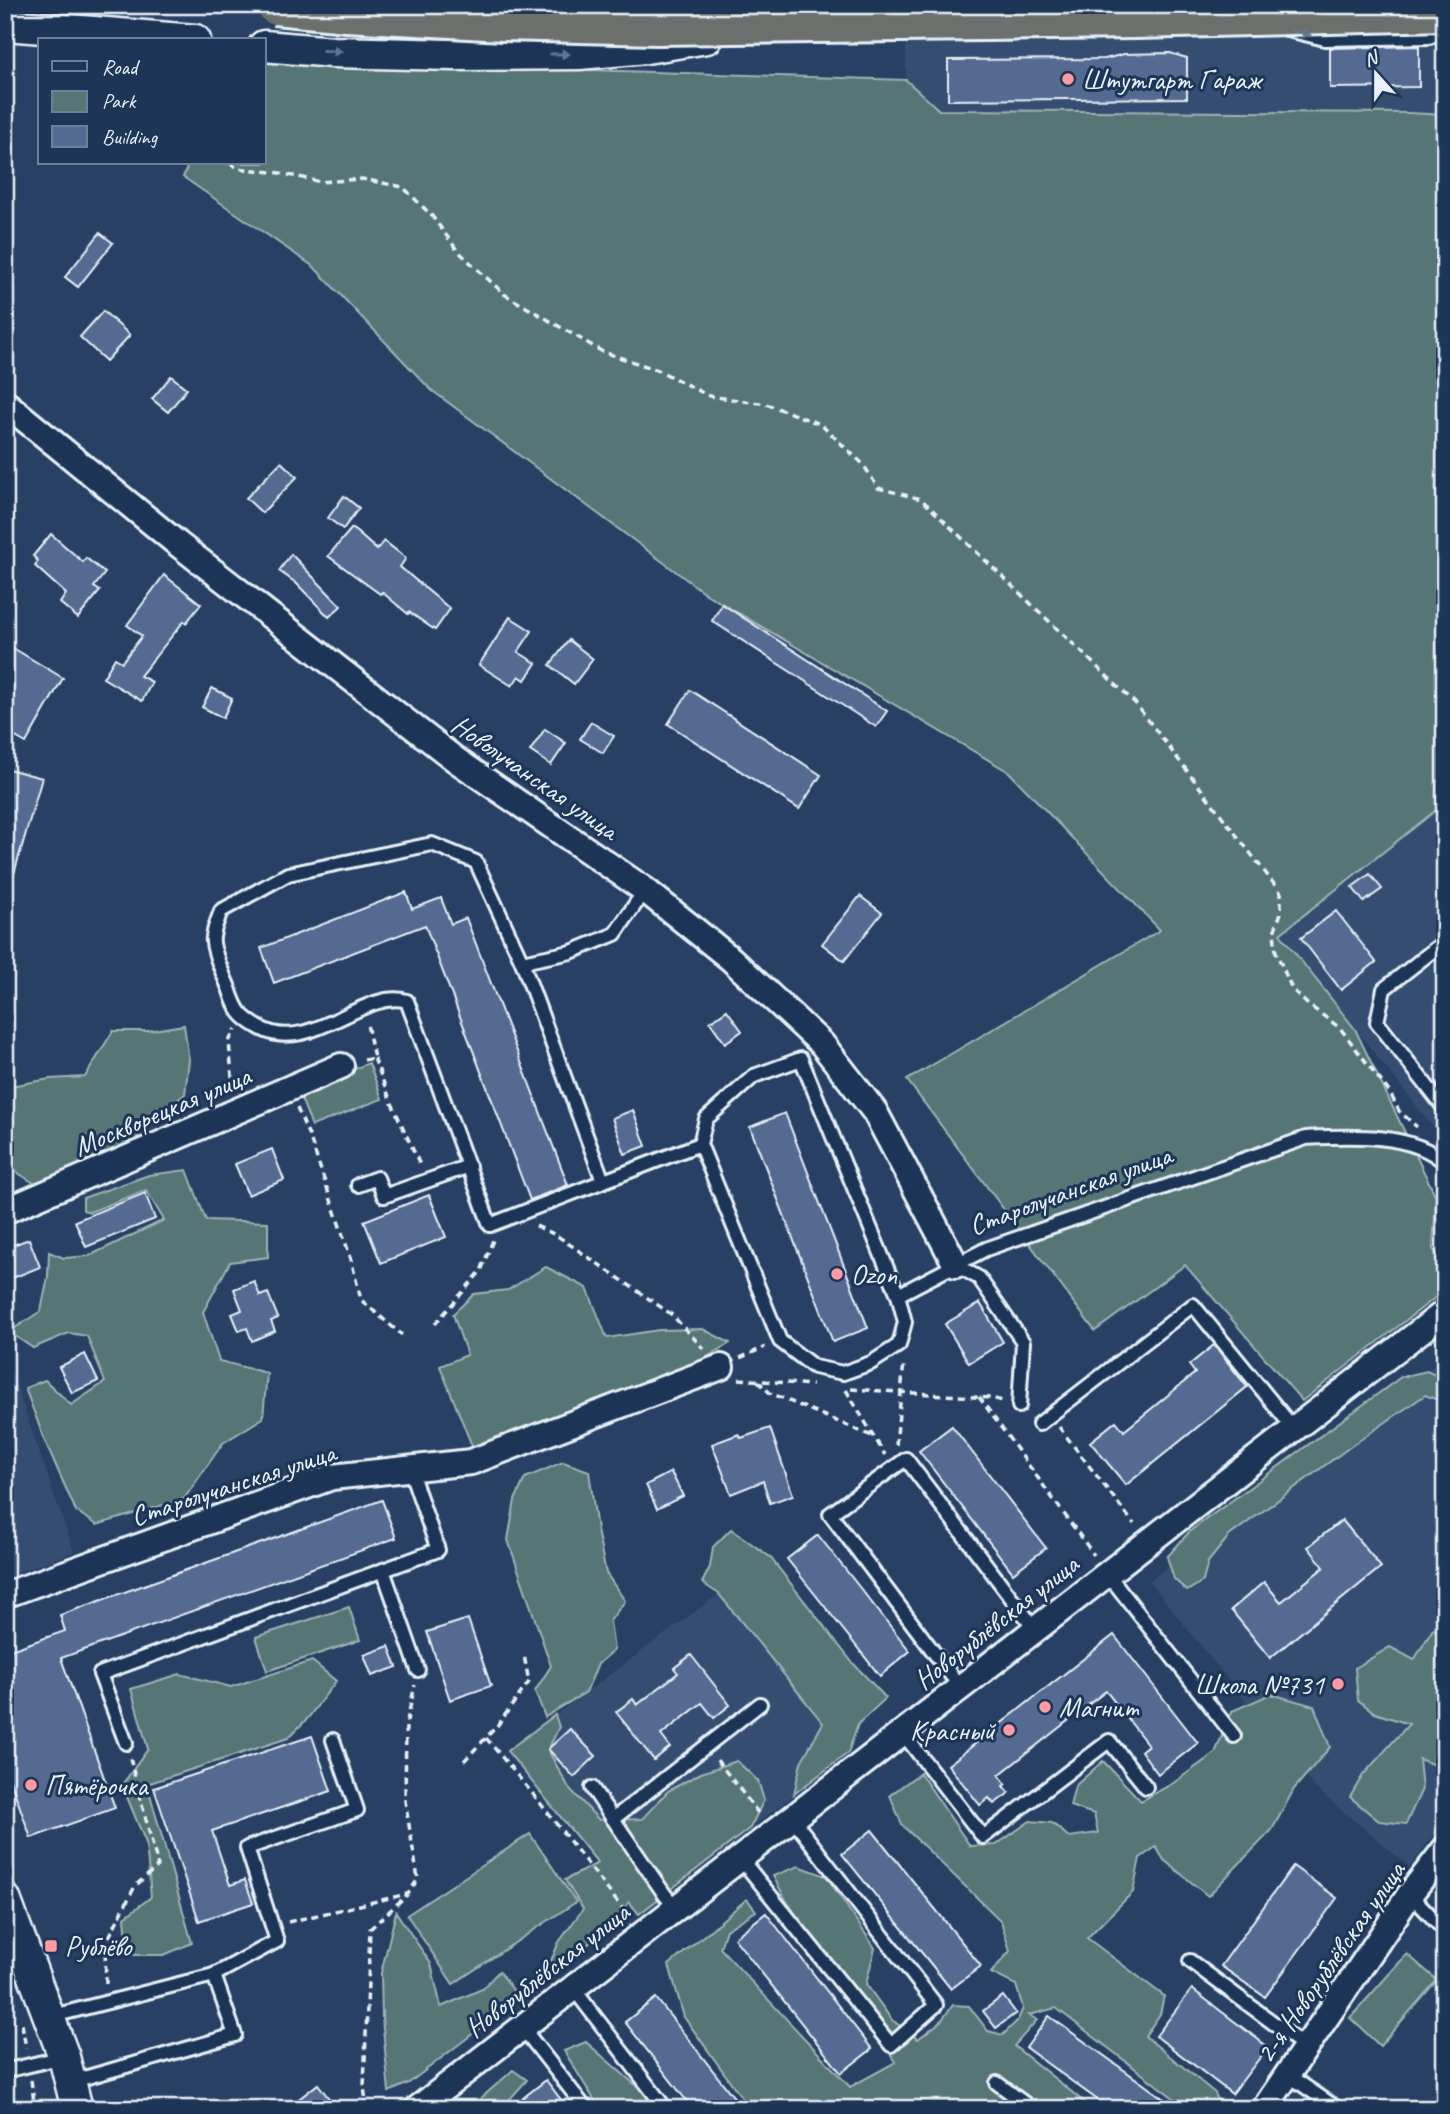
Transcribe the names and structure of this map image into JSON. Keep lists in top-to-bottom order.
{
  "streets": {
    "street": [
      "Новолучанская улица",
      "Москворецкая улица",
      "Старолучанская улица",
      "Новорублёвская улица",
      "2-я Новорублёвская улица"
    ]
  },
  "crossings": [
    ["Новолучанская улица", "Старолучанская улица"]
  ],
  "places": {
    "other": [
      "Штутгарт Гараж",
      "Ozon",
      "Школа №731",
      "Магнит",
      "Красный",
      "Пятёрочка"
    ],
    "transit": ["Рублёво"]
  },
  "legend": ["Road", "Park", "Building"],
  "north": "top"
}
